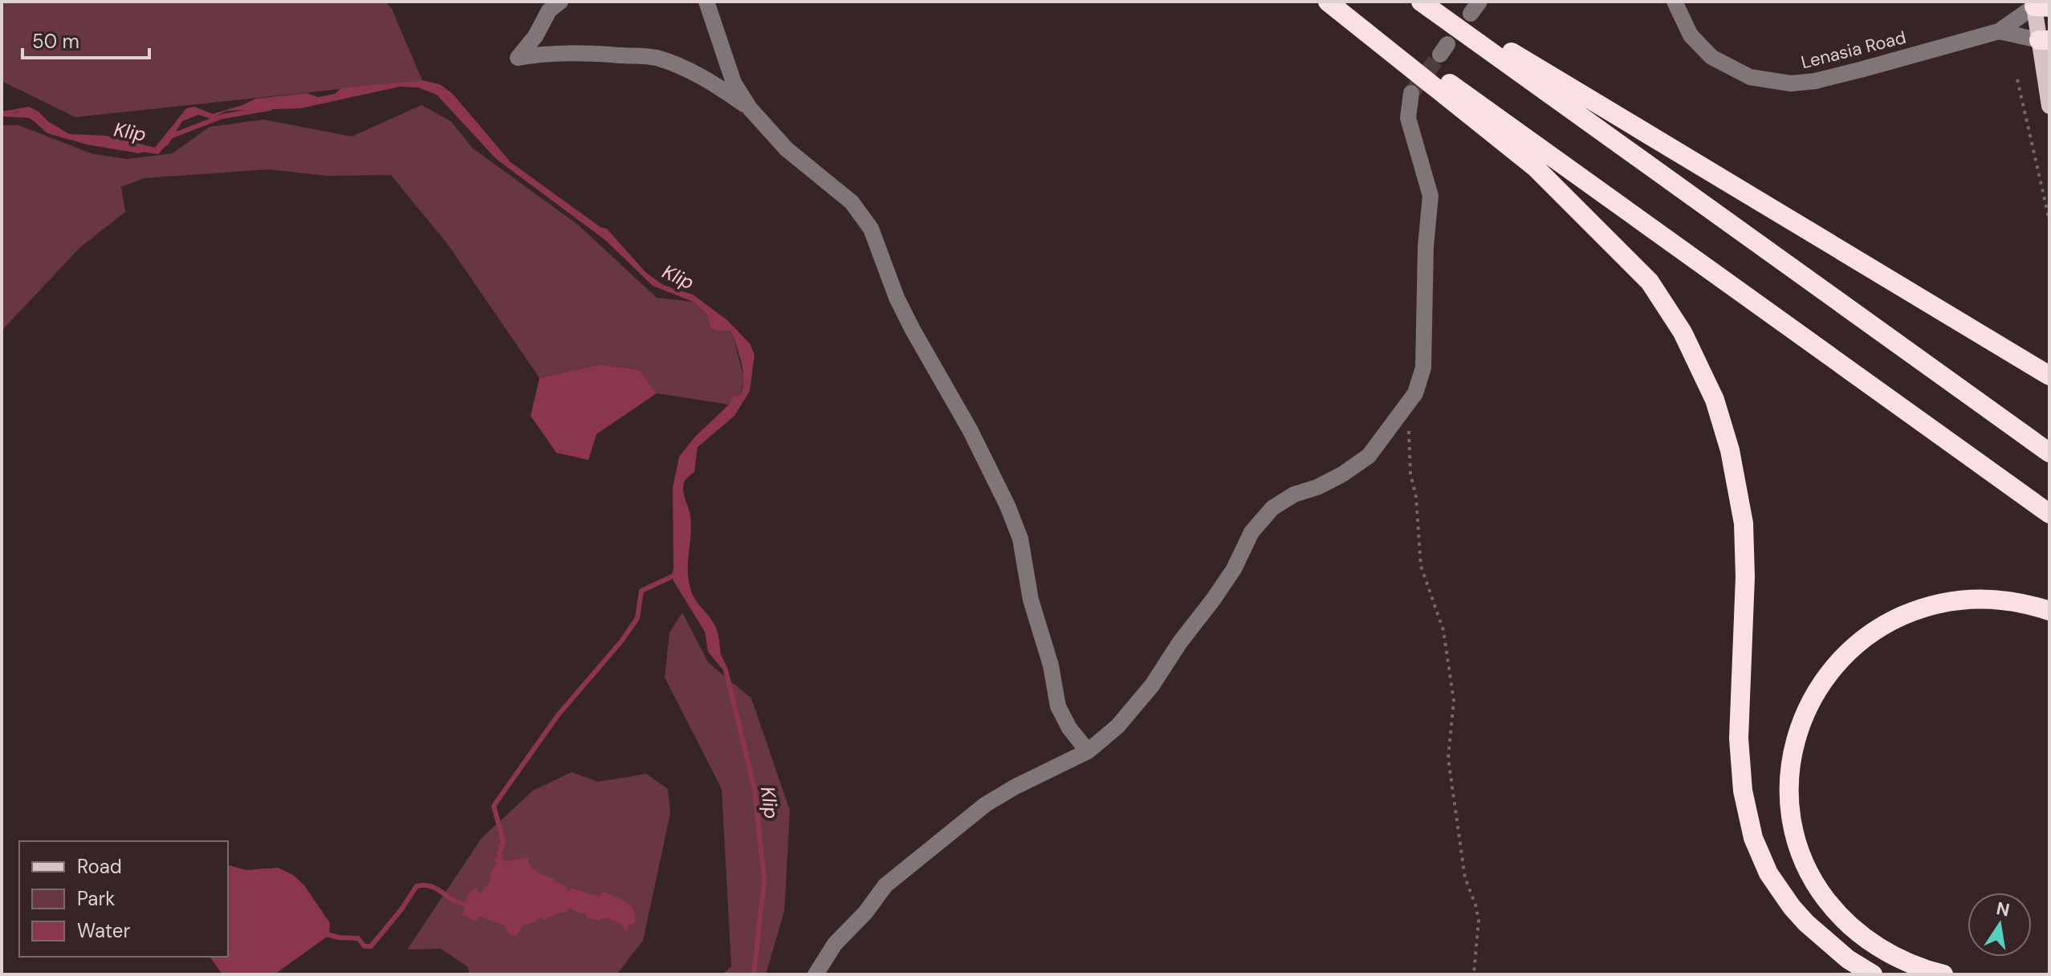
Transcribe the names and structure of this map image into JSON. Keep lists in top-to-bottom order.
{
  "streets": {
    "street": ["Lenasia Road"]
  },
  "water": ["Klip"],
  "legend": ["Road", "Park", "Water"],
  "scale_bar": "50 m",
  "north": "top"
}
